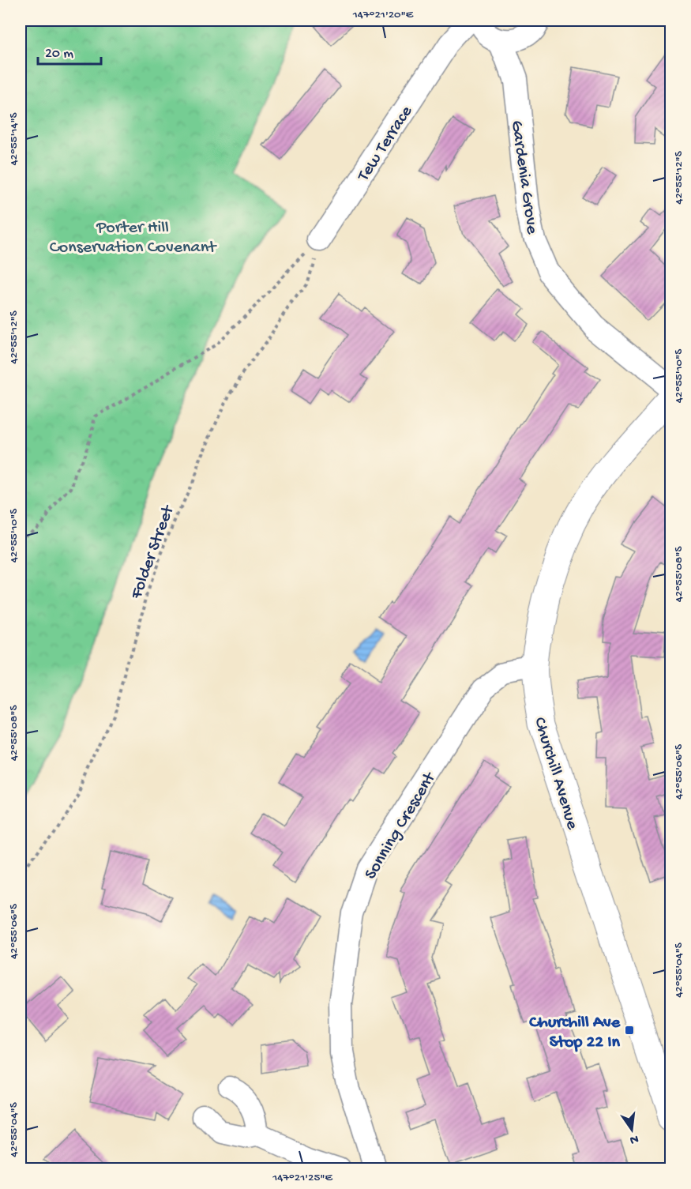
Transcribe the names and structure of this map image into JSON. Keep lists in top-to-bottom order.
{
  "streets": {
    "street": [
      "Tew Terrace",
      "Gardenia Grove",
      "Churchill Avenue",
      "Sonning Crescent"
    ],
    "path": ["Folder Street"]
  },
  "crossings": [
    ["Tew Terrace", "Gardenia Grove"],
    ["Tew Terrace", "Folder Street"],
    ["Churchill Avenue", "Sonning Crescent"]
  ],
  "parks": ["Porter Hill Conservation Covenant"],
  "places": {
    "transit": ["Churchill Ave Stop 22 In"]
  },
  "scale_bar": "20 m",
  "north": "bottom",
  "coordinates": [
    "147°21'20\"E",
    "42°55'14\"S",
    "42°55'12\"S",
    "42°55'10\"S",
    "42°55'08\"S",
    "42°55'06\"S",
    "42°55'04\"S",
    "147°21'25\"E"
  ]
}
